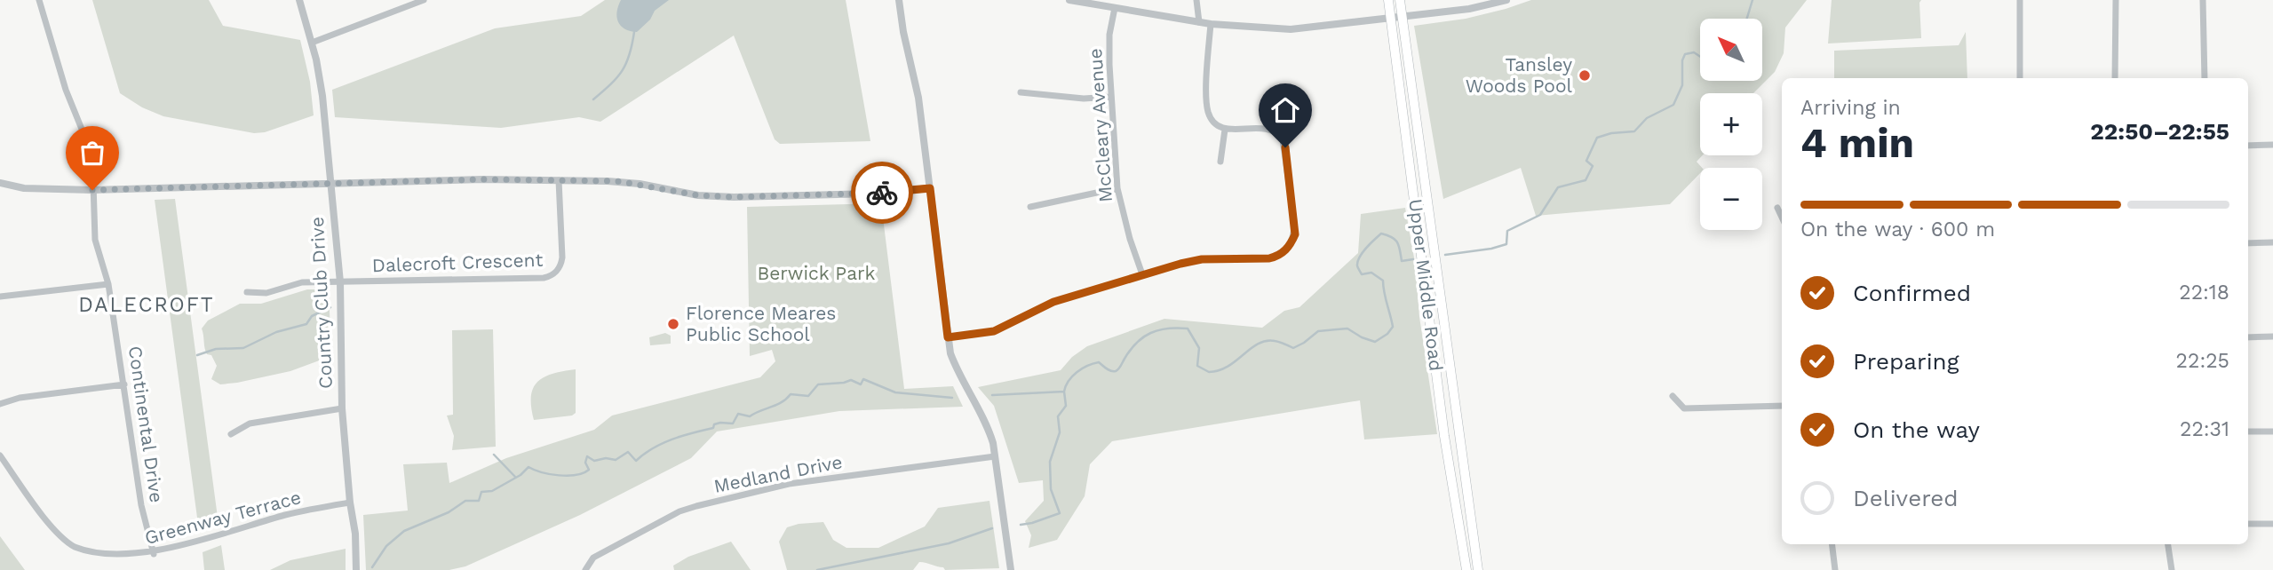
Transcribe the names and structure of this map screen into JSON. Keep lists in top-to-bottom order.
{
  "streets": {
    "main road": ["Upper Middle Road"],
    "street": [
      "McCleary Avenue",
      "Dalecroft Crescent",
      "Country Club Drive",
      "Continental Drive",
      "Medland Drive",
      "Greenway Terrace"
    ]
  },
  "crossings": [
    ["Dalecroft Crescent", "Country Club Drive"],
    ["Country Club Drive", "Greenway Terrace"],
    ["Continental Drive", "Greenway Terrace"]
  ],
  "districts": ["DALECROFT"],
  "parks": ["Berwick Park"],
  "places": ["Tansley Woods Pool", "Florence Meares Public School"],
  "north": "top left",
  "page": {
    "map_buttons": ["+", "−"],
    "heading": ["4 min", "Arriving in", "22:50–22:55"],
    "bar": "On the way · 600 m",
    "list": [
      ["Confirmed", "22:18"],
      ["Preparing", "22:25"],
      ["On the way", "22:31"],
      "Delivered"
    ]
  }
}
